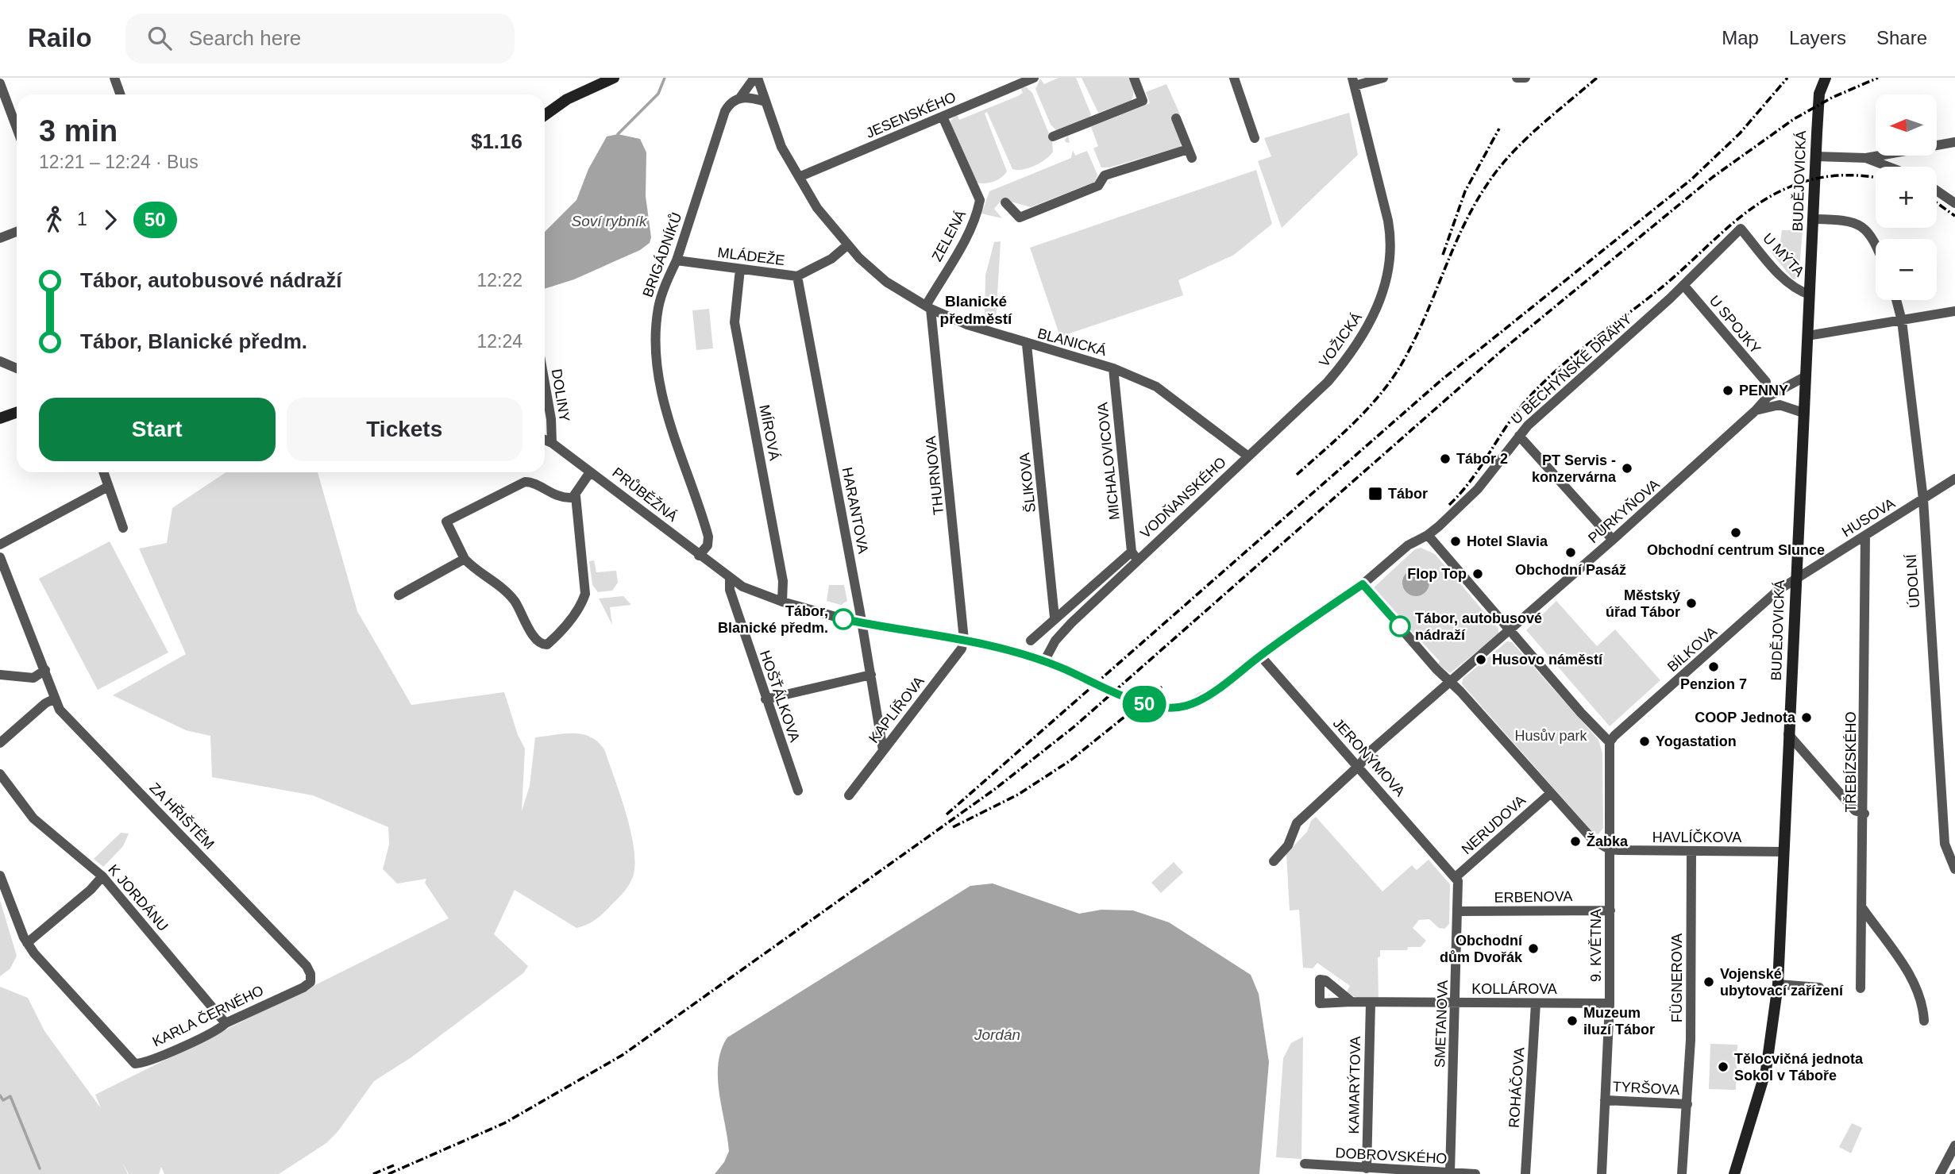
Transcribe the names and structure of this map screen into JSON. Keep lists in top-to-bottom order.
{
  "streets": {
    "main road": ["BUDĚJOVICKÁ"],
    "street": [
      "JESENSKÉHO",
      "ZELENÁ",
      "BRIGÁDNÍKŮ",
      "U MÝTA",
      "MLÁDEŽE",
      "U SPOJKY",
      "VOŽICKÁ",
      "BLANICKÁ",
      "U BECHYŇSKÉ DRÁHY",
      "DOLINY",
      "MÍROVÁ",
      "MICHALOVICOVA",
      "THURNOVA",
      "ŠLIKOVA",
      "PRŮBĚŽNÁ",
      "VODŇANSKÉHO",
      "HARANTOVA",
      "PURKYŇOVA",
      "HUSOVA",
      "ÚDOLNÍ",
      "BÍLKOVA",
      "HOŠŤÁLKOVA",
      "KAPLÍŘOVA",
      "JERONÝMOVA",
      "TŘEBÍZSKÉHO",
      "ZA HŘIŠTĚM",
      "NERUDOVA",
      "HAVLÍČKOVA",
      "ERBENOVA",
      "K JORDÁNU",
      "9. KVĚTNA",
      "FÜGNEROVA",
      "KOLLÁROVA",
      "KARLA ČERNÉHO",
      "SMETANOVA",
      "KAMARÝTOVA",
      "ROHÁČOVA",
      "TYRŠOVA",
      "DOBROVSKÉHO"
    ]
  },
  "crossings": [
    ["JESENSKÉHO", "ZELENÁ"],
    ["JESENSKÉHO", "BLANICKÁ"],
    ["BUDĚJOVICKÁ", "U MÝTA"],
    ["BUDĚJOVICKÁ", "PURKYŇOVA"],
    ["BUDĚJOVICKÁ", "HUSOVA"],
    ["BUDĚJOVICKÁ", "BÍLKOVA"],
    ["BUDĚJOVICKÁ", "HAVLÍČKOVA"],
    ["ZELENÁ", "BLANICKÁ"],
    ["ZELENÁ", "THURNOVA"],
    ["BRIGÁDNÍKŮ", "MLÁDEŽE"],
    ["BRIGÁDNÍKŮ", "BLANICKÁ"],
    ["BRIGÁDNÍKŮ", "PRŮBĚŽNÁ"],
    ["U MÝTA", "U BECHYŇSKÉ DRÁHY"],
    ["MLÁDEŽE", "BLANICKÁ"],
    ["MLÁDEŽE", "MÍROVÁ"],
    ["MLÁDEŽE", "HARANTOVA"],
    ["U SPOJKY", "U BECHYŇSKÉ DRÁHY"],
    ["VOŽICKÁ", "BLANICKÁ"],
    ["VOŽICKÁ", "VODŇANSKÉHO"],
    ["BLANICKÁ", "MICHALOVICOVA"],
    ["BLANICKÁ", "THURNOVA"],
    ["BLANICKÁ", "ŠLIKOVA"],
    ["BLANICKÁ", "VODŇANSKÉHO"],
    ["DOLINY", "PRŮBĚŽNÁ"],
    ["MÍROVÁ", "PRŮBĚŽNÁ"],
    ["MICHALOVICOVA", "VODŇANSKÉHO"],
    ["THURNOVA", "PRŮBĚŽNÁ"],
    ["THURNOVA", "KAPLÍŘOVA"],
    ["ŠLIKOVA", "VODŇANSKÉHO"],
    ["PRŮBĚŽNÁ", "VODŇANSKÉHO"],
    ["PRŮBĚŽNÁ", "HARANTOVA"],
    ["PRŮBĚŽNÁ", "HOŠŤÁLKOVA"],
    ["PRŮBĚŽNÁ", "KAPLÍŘOVA"],
    ["PRŮBĚŽNÁ", "JERONÝMOVA"],
    ["HARANTOVA", "KAPLÍŘOVA"],
    ["HUSOVA", "ÚDOLNÍ"],
    ["HUSOVA", "BÍLKOVA"],
    ["HUSOVA", "TŘEBÍZSKÉHO"],
    ["JERONÝMOVA", "NERUDOVA"],
    ["JERONÝMOVA", "SMETANOVA"],
    ["ZA HŘIŠTĚM", "KARLA ČERNÉHO"],
    ["NERUDOVA", "SMETANOVA"],
    ["HAVLÍČKOVA", "9. KVĚTNA"],
    ["HAVLÍČKOVA", "FÜGNEROVA"],
    ["ERBENOVA", "9. KVĚTNA"],
    ["ERBENOVA", "SMETANOVA"],
    ["K JORDÁNU", "KARLA ČERNÉHO"],
    ["9. KVĚTNA", "KOLLÁROVA"],
    ["9. KVĚTNA", "TYRŠOVA"],
    ["FÜGNEROVA", "TYRŠOVA"],
    ["KOLLÁROVA", "SMETANOVA"],
    ["KOLLÁROVA", "KAMARÝTOVA"],
    ["KOLLÁROVA", "ROHÁČOVA"],
    ["SMETANOVA", "DOBROVSKÉHO"],
    ["KAMARÝTOVA", "DOBROVSKÉHO"]
  ],
  "districts": ["Blanické předměstí"],
  "water": ["Soví rybník", "Jordán"],
  "parks": ["Husův park"],
  "places": {
    "other": [
      "PENNY",
      "Tábor 2",
      "PT Servis - konzervárna",
      "Obchodní centrum Slunce",
      "Hotel Slavia",
      "Obchodní Pasáž",
      "Flop Top",
      "Městský úřad Tábor",
      "Tábor, Blanické předm.",
      "Tábor, autobusové nádraží",
      "Husovo náměstí",
      "Penzion 7",
      "COOP Jednota",
      "Yogastation",
      "Žabka",
      "Obchodní dům Dvořák",
      "Vojenské ubytovací zařízení",
      "Muzeum iluzí Tábor",
      "Tělocvičná jednota Sokol v Táboře"
    ],
    "transit": ["Tábor"]
  },
  "lines": ["bus line 50"],
  "north": "left",
  "page": {
    "header": "Railo",
    "search": "Search here",
    "nav": ["Map", "Layers", "Share"],
    "on_map": "50",
    "map_buttons": ["+", "−"],
    "heading": ["3 min", "12:21 – 12:24 · Bus", "$1.16"],
    "legs": ["1", "50"],
    "list": [
      {
        "name": "Tábor, autobusové nádraží",
        "value": "12:22"
      },
      {
        "name": "Tábor, Blanické předm.",
        "value": "12:24"
      }
    ],
    "buttons": ["Start", "Tickets"]
  }
}
